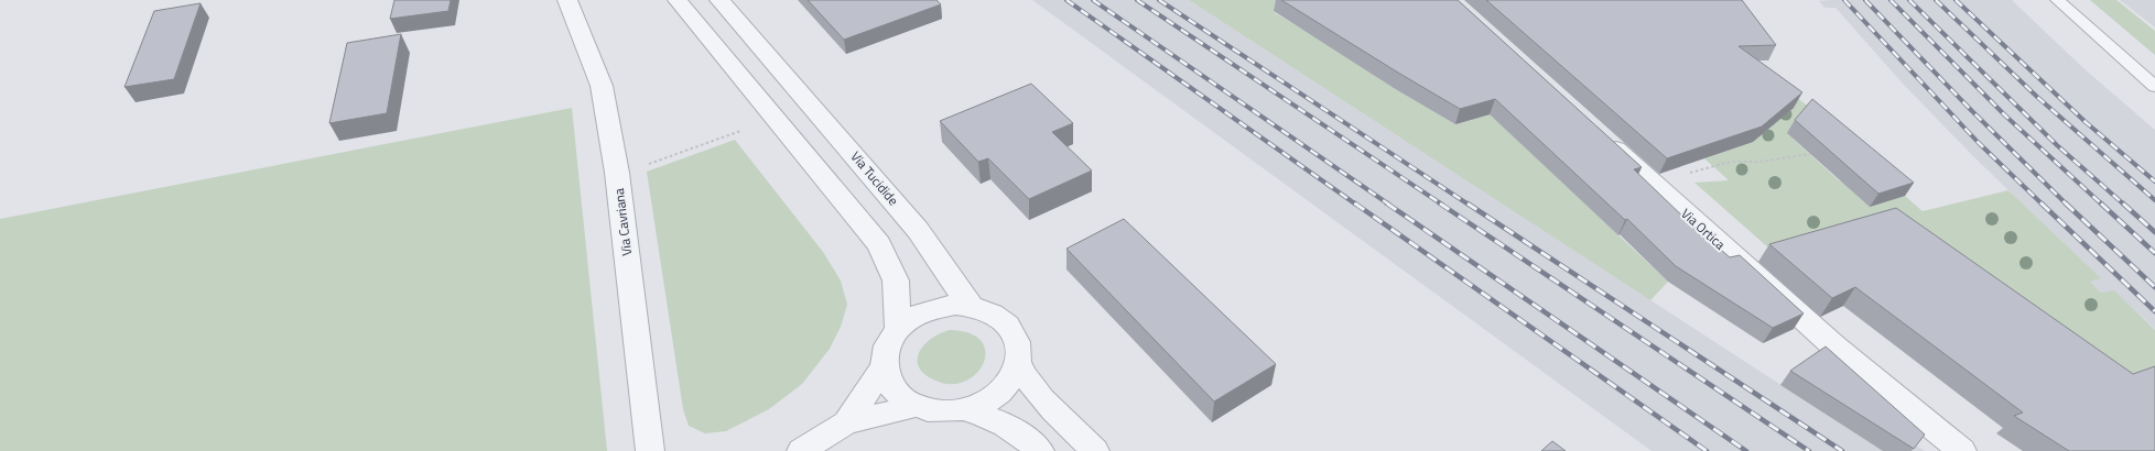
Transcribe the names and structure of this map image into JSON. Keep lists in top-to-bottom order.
{
  "streets": {
    "street": ["Via Tucidide", "Via Cavriana", "Via Ortica"]
  }
}
